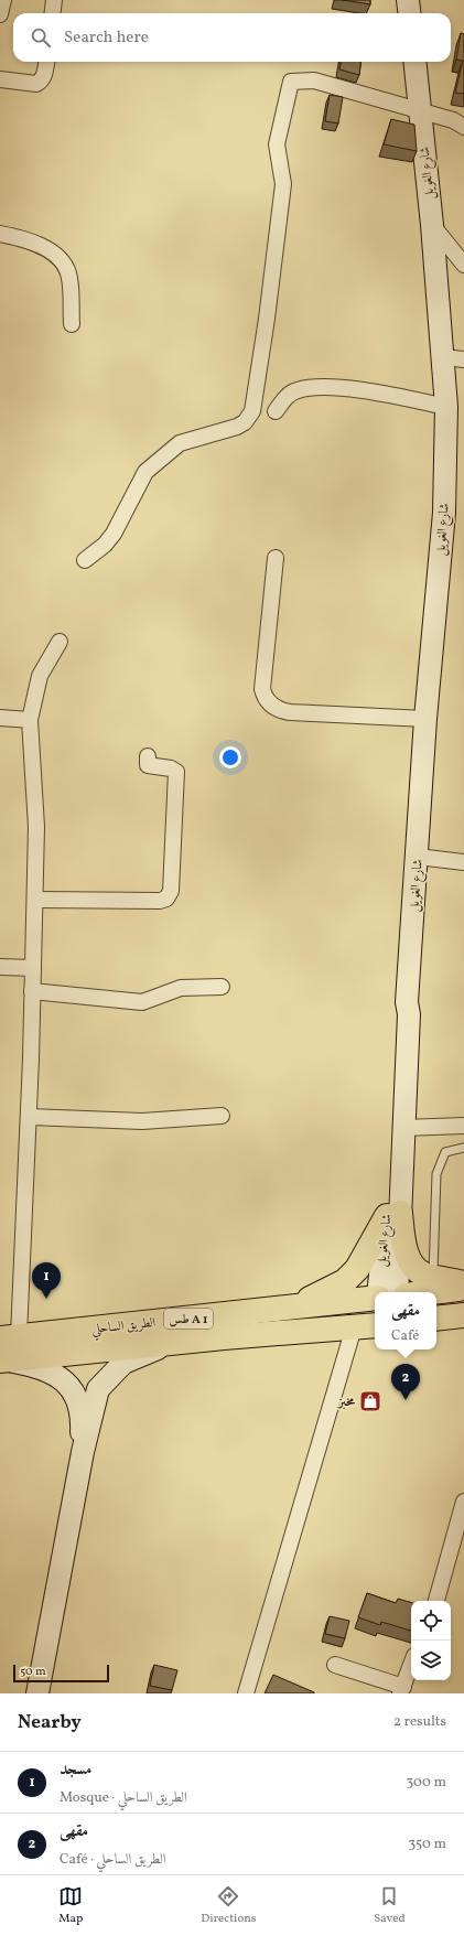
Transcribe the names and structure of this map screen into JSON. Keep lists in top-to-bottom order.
{
  "streets": {
    "highway": ["طس A 1", "الطريق الساحلي"],
    "street": ["شارع الغويل"]
  },
  "places": {
    "shop": ["مخبز"]
  },
  "scale_bar": "50 m",
  "page": {
    "search": "Search here",
    "pins": ["1", "2"],
    "popup": ["مقهى", "Café"],
    "scale": "50 m",
    "heading": ["Nearby", "2 results"],
    "list": [
      {
        "mark": "1",
        "name": "مسجد",
        "note": "Mosque · الطريق الساحلي",
        "value": "300 m"
      },
      {
        "mark": "2",
        "name": "مقهى",
        "note": "Café · الطريق الساحلي",
        "value": "350 m"
      }
    ],
    "nav": ["Map", "Directions", "Saved"]
  }
}
